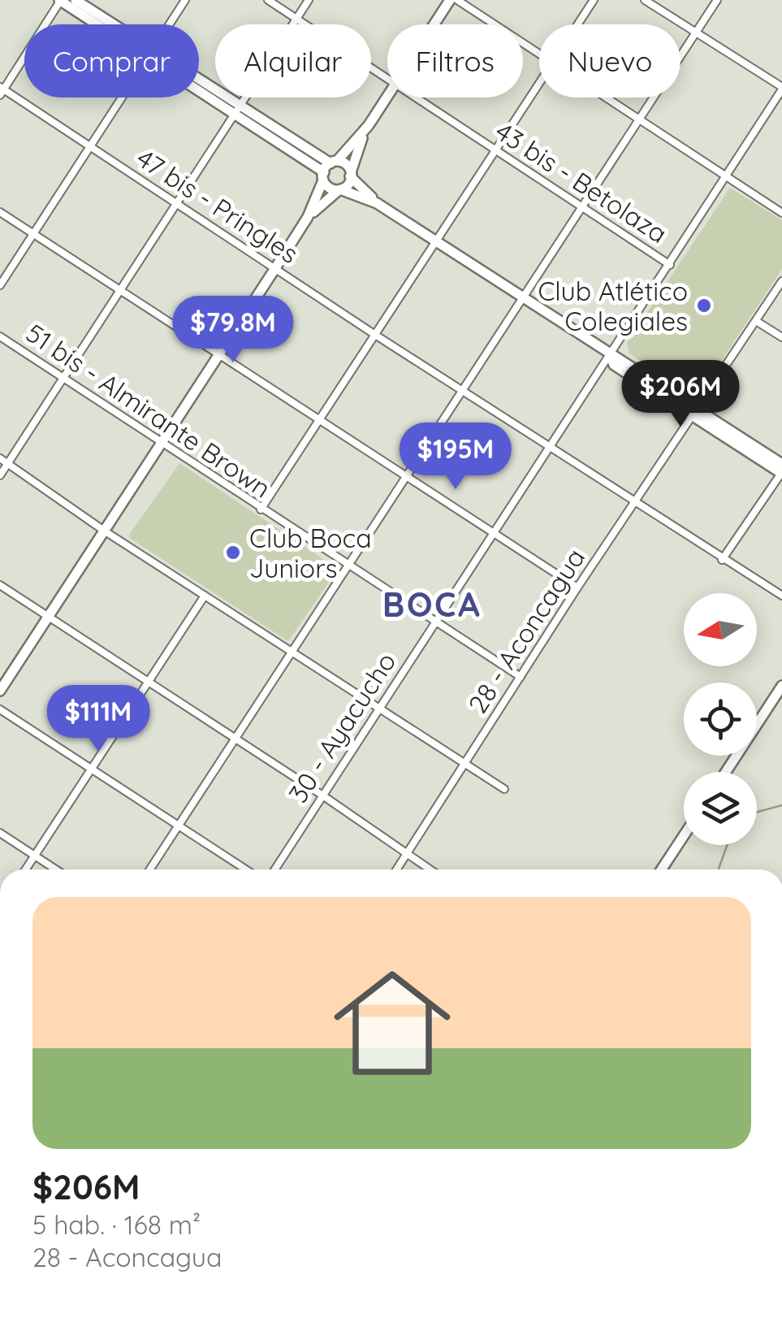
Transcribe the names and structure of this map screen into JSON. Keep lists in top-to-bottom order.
{
  "streets": {
    "street": [
      "43 bis - Betolaza",
      "47 bis - Pringles",
      "51 bis - Almirante Brown",
      "28 - Aconcagua",
      "30 - Ayacucho"
    ]
  },
  "crossings": [
    ["43 bis - Betolaza", "30 - Ayacucho"],
    ["47 bis - Pringles", "28 - Aconcagua"],
    ["47 bis - Pringles", "30 - Ayacucho"],
    ["51 bis - Almirante Brown", "28 - Aconcagua"],
    ["51 bis - Almirante Brown", "30 - Ayacucho"]
  ],
  "districts": ["BOCA"],
  "places": ["Club Atlético Colegiales", "Club Boca Juniors"],
  "north": "left",
  "page": {
    "chip": [
      "Comprar",
      "Alquilar",
      "Filtros",
      "Nuevo"
    ],
    "price": [
      "$79.8M",
      "$206M",
      "$195M",
      "$111M"
    ],
    "list": [
      {
        "name": "$206M",
        "note": "5 hab. · 168 m² · 28 - Aconcagua"
      }
    ]
  }
}
